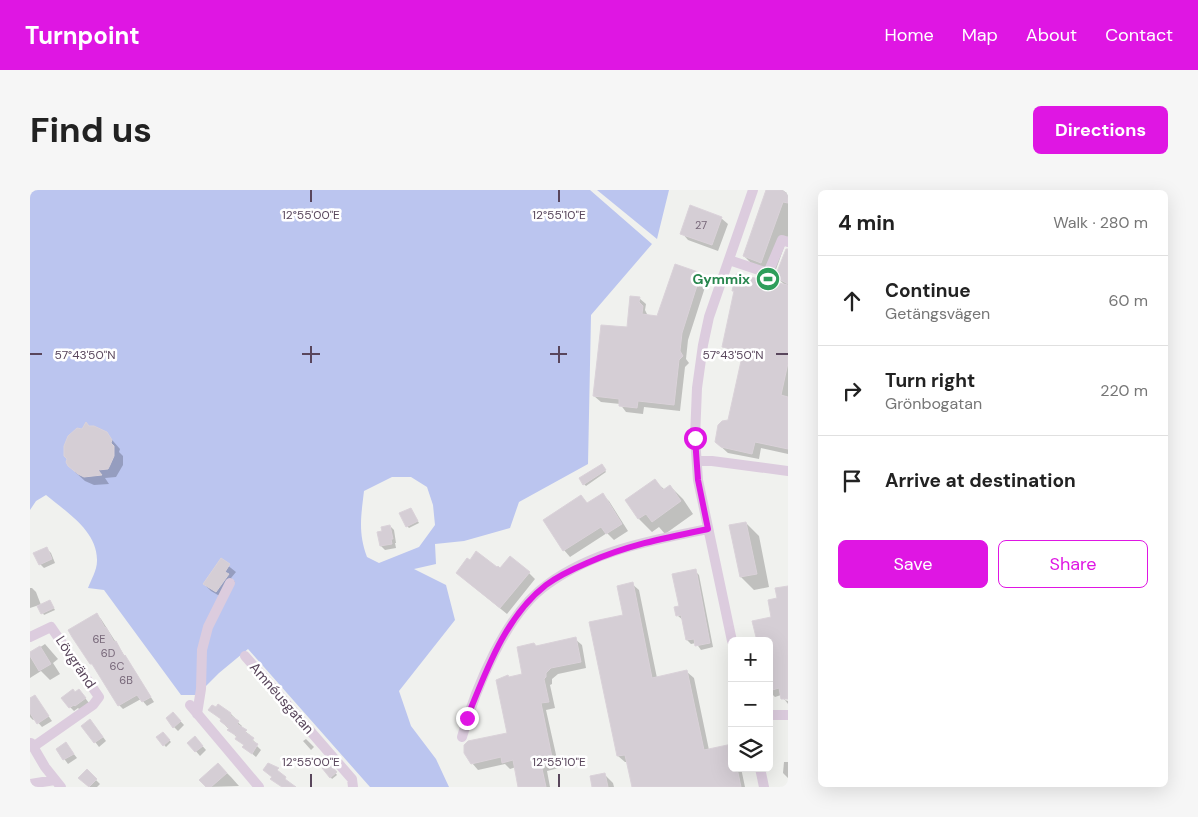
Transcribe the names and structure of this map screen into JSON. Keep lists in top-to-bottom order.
{
  "streets": {
    "street": ["Lövgränd", "Amnéusgatan"]
  },
  "places": {
    "sports": ["Gymmix"]
  },
  "house_numbers": [
    "27",
    "6E",
    "6D",
    "6C",
    "6B"
  ],
  "page": {
    "header": "Turnpoint",
    "nav": [
      "Home",
      "Map",
      "About",
      "Contact"
    ],
    "buttons": [
      "Directions",
      ["Save", "Share"]
    ],
    "title": "Find us",
    "heading": ["4 min", "Walk · 280 m"],
    "list": [
      ["Continue", "Getängsvägen", "60 m"],
      ["Turn right", "Grönbogatan", "220 m"],
      "Arrive at destination"
    ],
    "map_buttons": ["+", "−"]
  },
  "coordinates": ["12°55'00\"E", "12°55'10\"E", "57°43'50\"N"]
}
